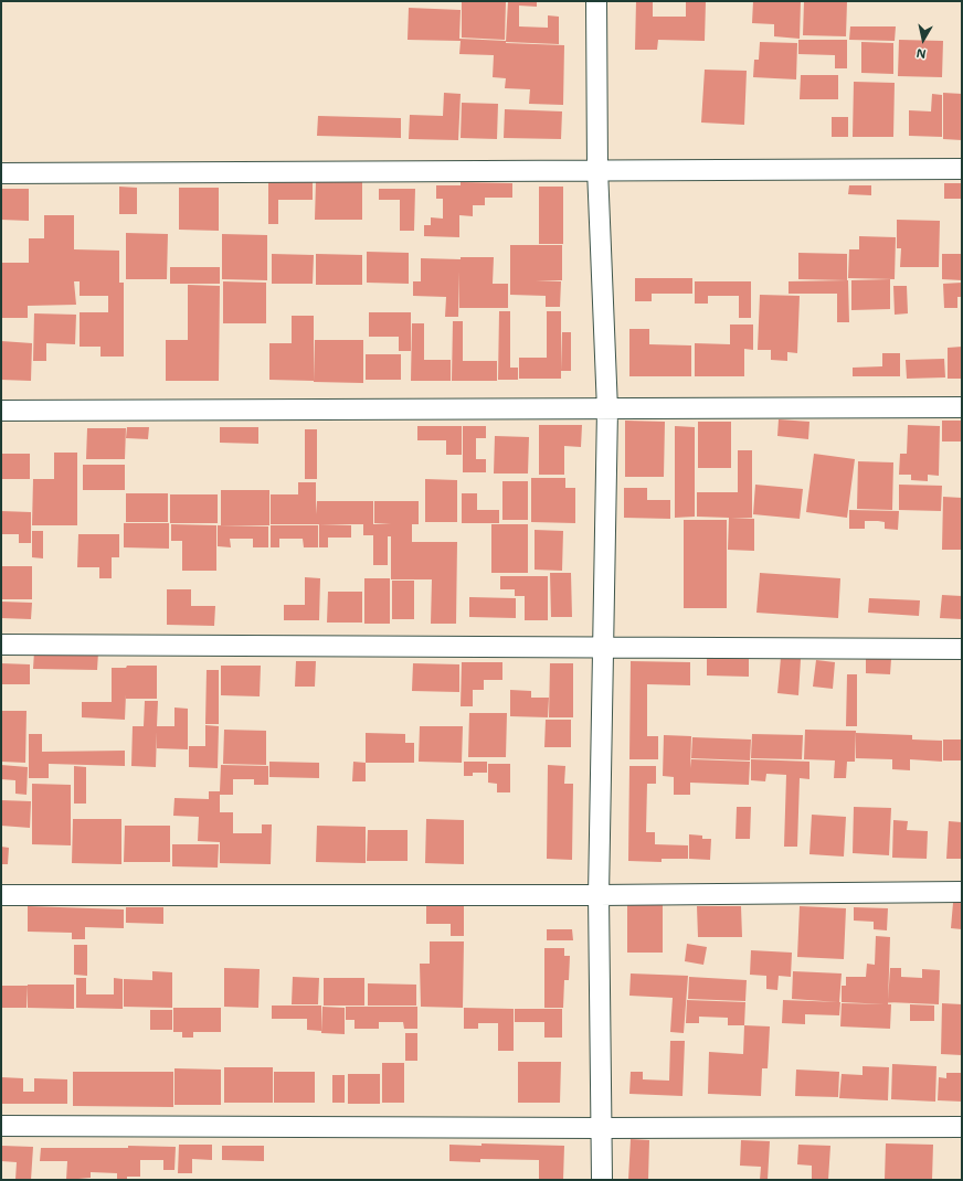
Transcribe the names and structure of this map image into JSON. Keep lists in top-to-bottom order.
{
  "north": "bottom"
}
